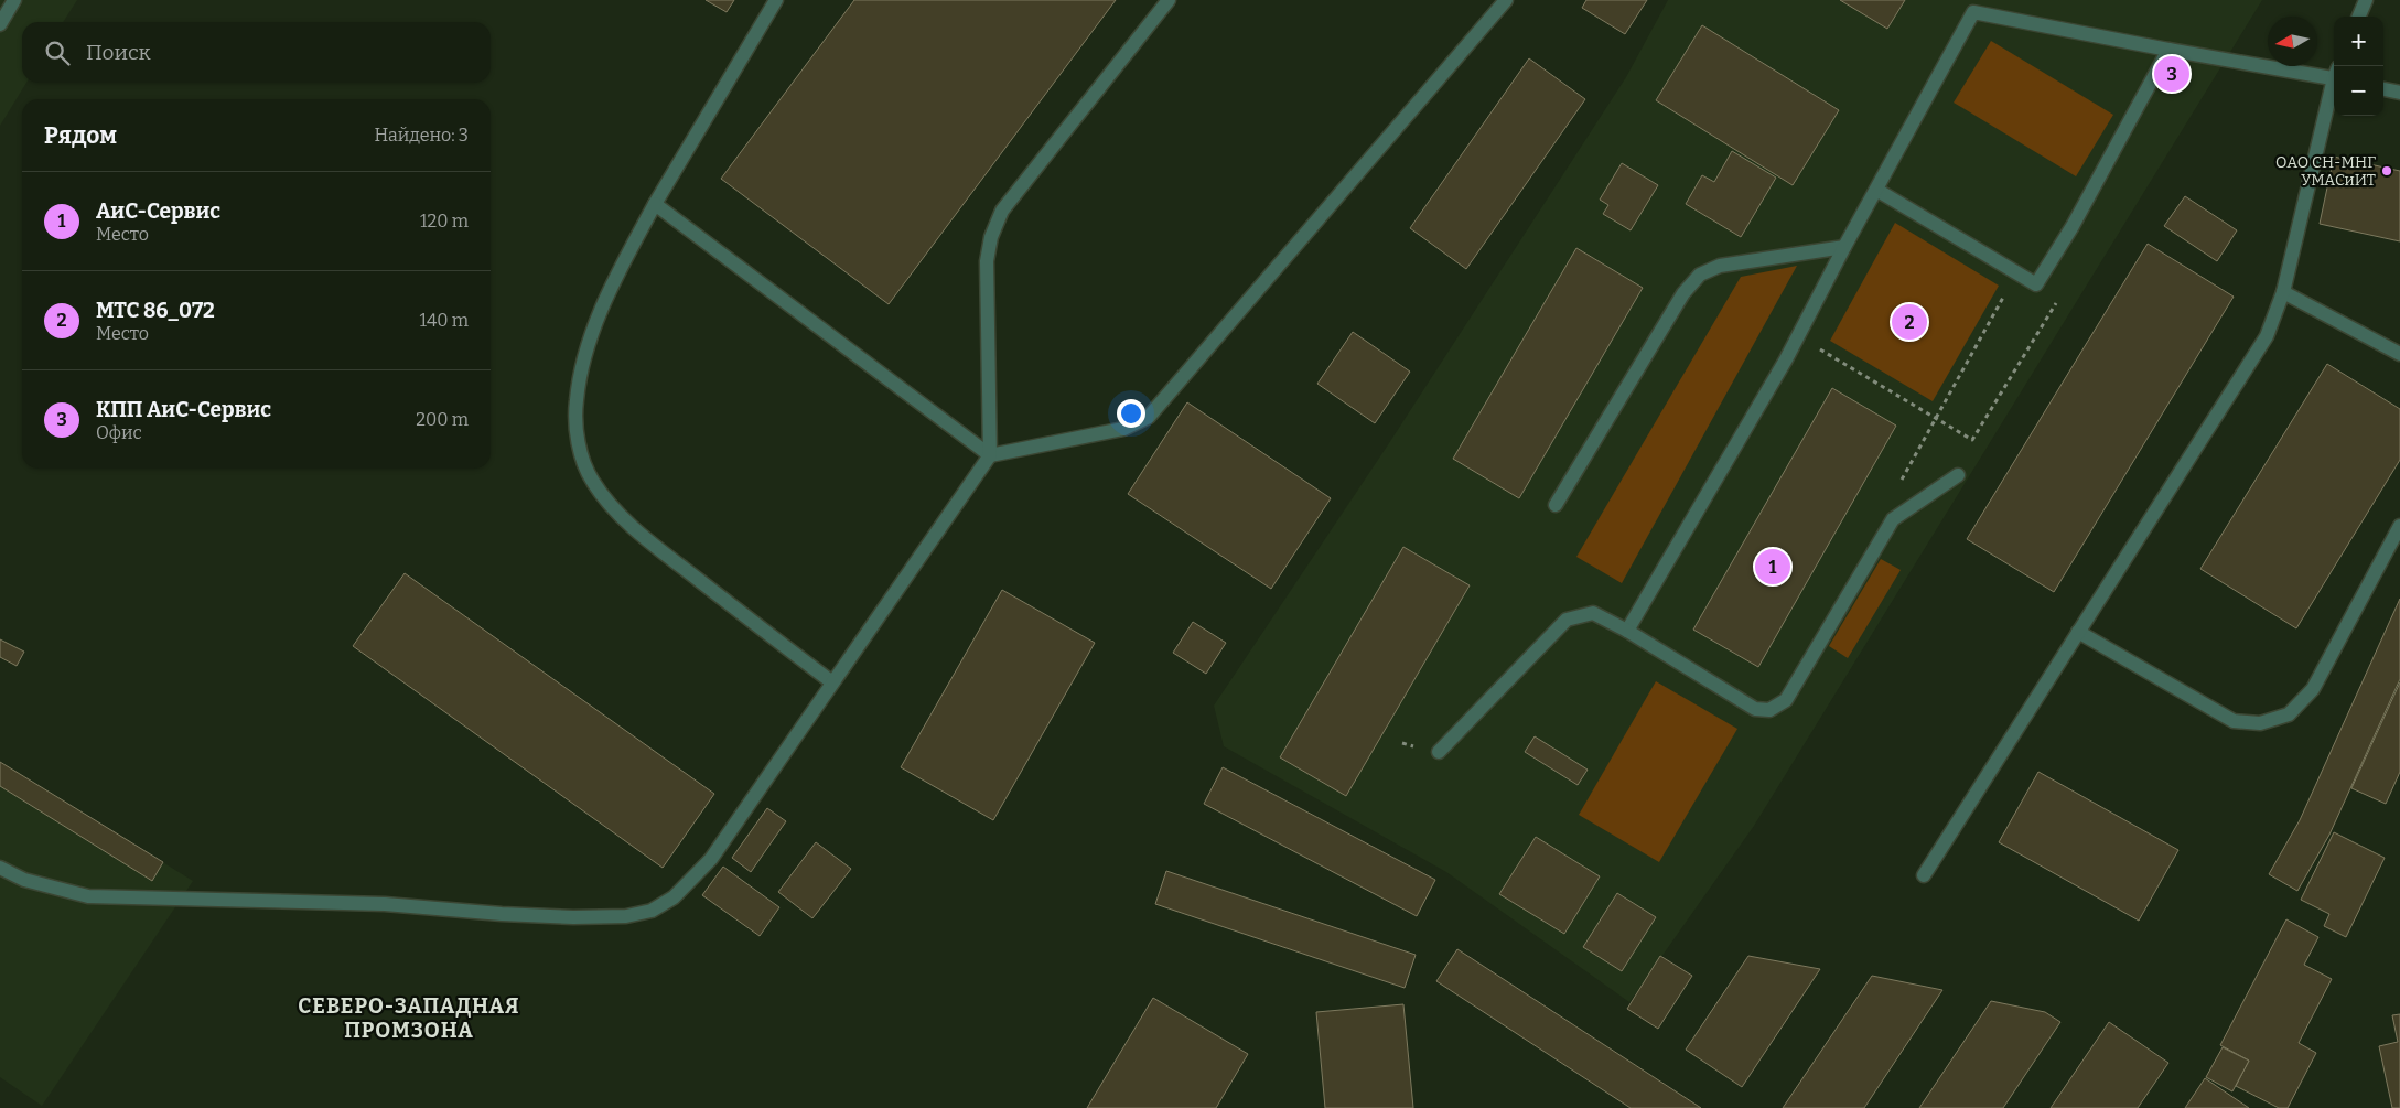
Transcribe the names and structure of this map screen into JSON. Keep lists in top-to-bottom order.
{
  "districts": ["СЕВЕРО-ЗАПАДНАЯ ПРОМЗОНА"],
  "places": ["ОАО СН-МНГ УМАСиИТ"],
  "north": "left",
  "page": {
    "map_buttons": ["+", "−"],
    "search": "Поиск",
    "pins": ["3", "2", "1"],
    "heading": ["Рядом", "Найдено: 3"],
    "list": [
      {
        "mark": "1",
        "name": "АиС-Сервис",
        "note": "Место",
        "value": "120 m"
      },
      {
        "mark": "2",
        "name": "МТС 86_072",
        "note": "Место",
        "value": "140 m"
      },
      {
        "mark": "3",
        "name": "КПП АиС-Сервис",
        "note": "Офис",
        "value": "200 m"
      }
    ]
  }
}
